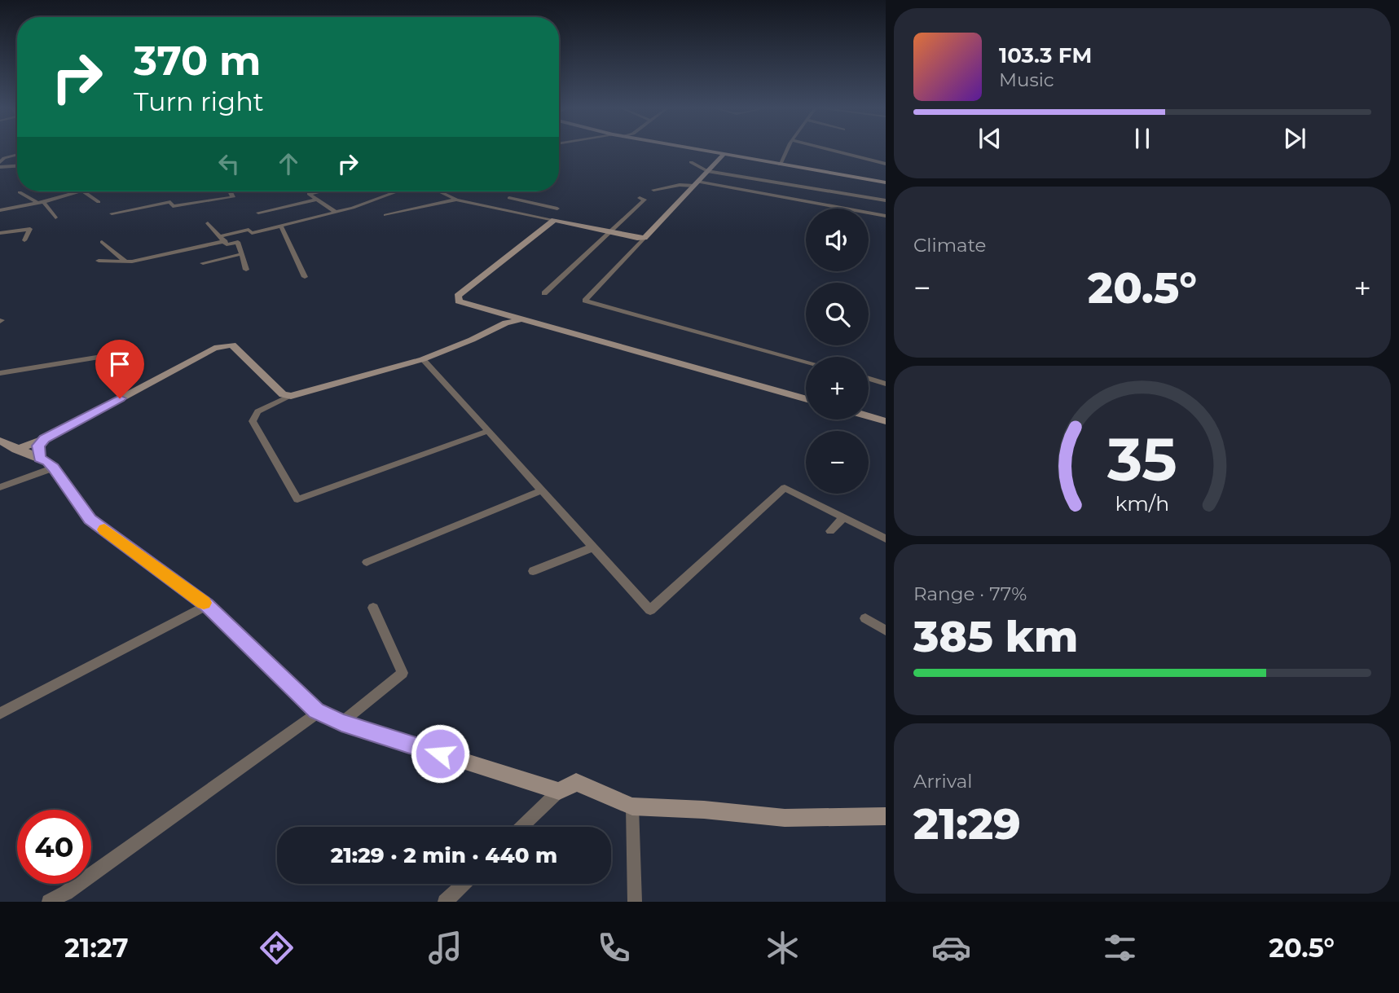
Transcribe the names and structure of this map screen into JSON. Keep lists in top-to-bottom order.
{
  "page": {
    "turn": ["370 m", "Turn right"],
    "song": ["103.3 FM", "Music"],
    "tile": [
      "Climate",
      ["Range · 77%", "385 km"],
      ["Arrival", "21:29"]
    ],
    "map_buttons": ["+", "−"],
    "heat": ["−", "20.5°", "+"],
    "limit": "40",
    "trip": "21:29 · 2 min · 440 m",
    "tabs": ["21:27", "20.5°"],
    "gauge": ["35", "km/h"]
  }
}
